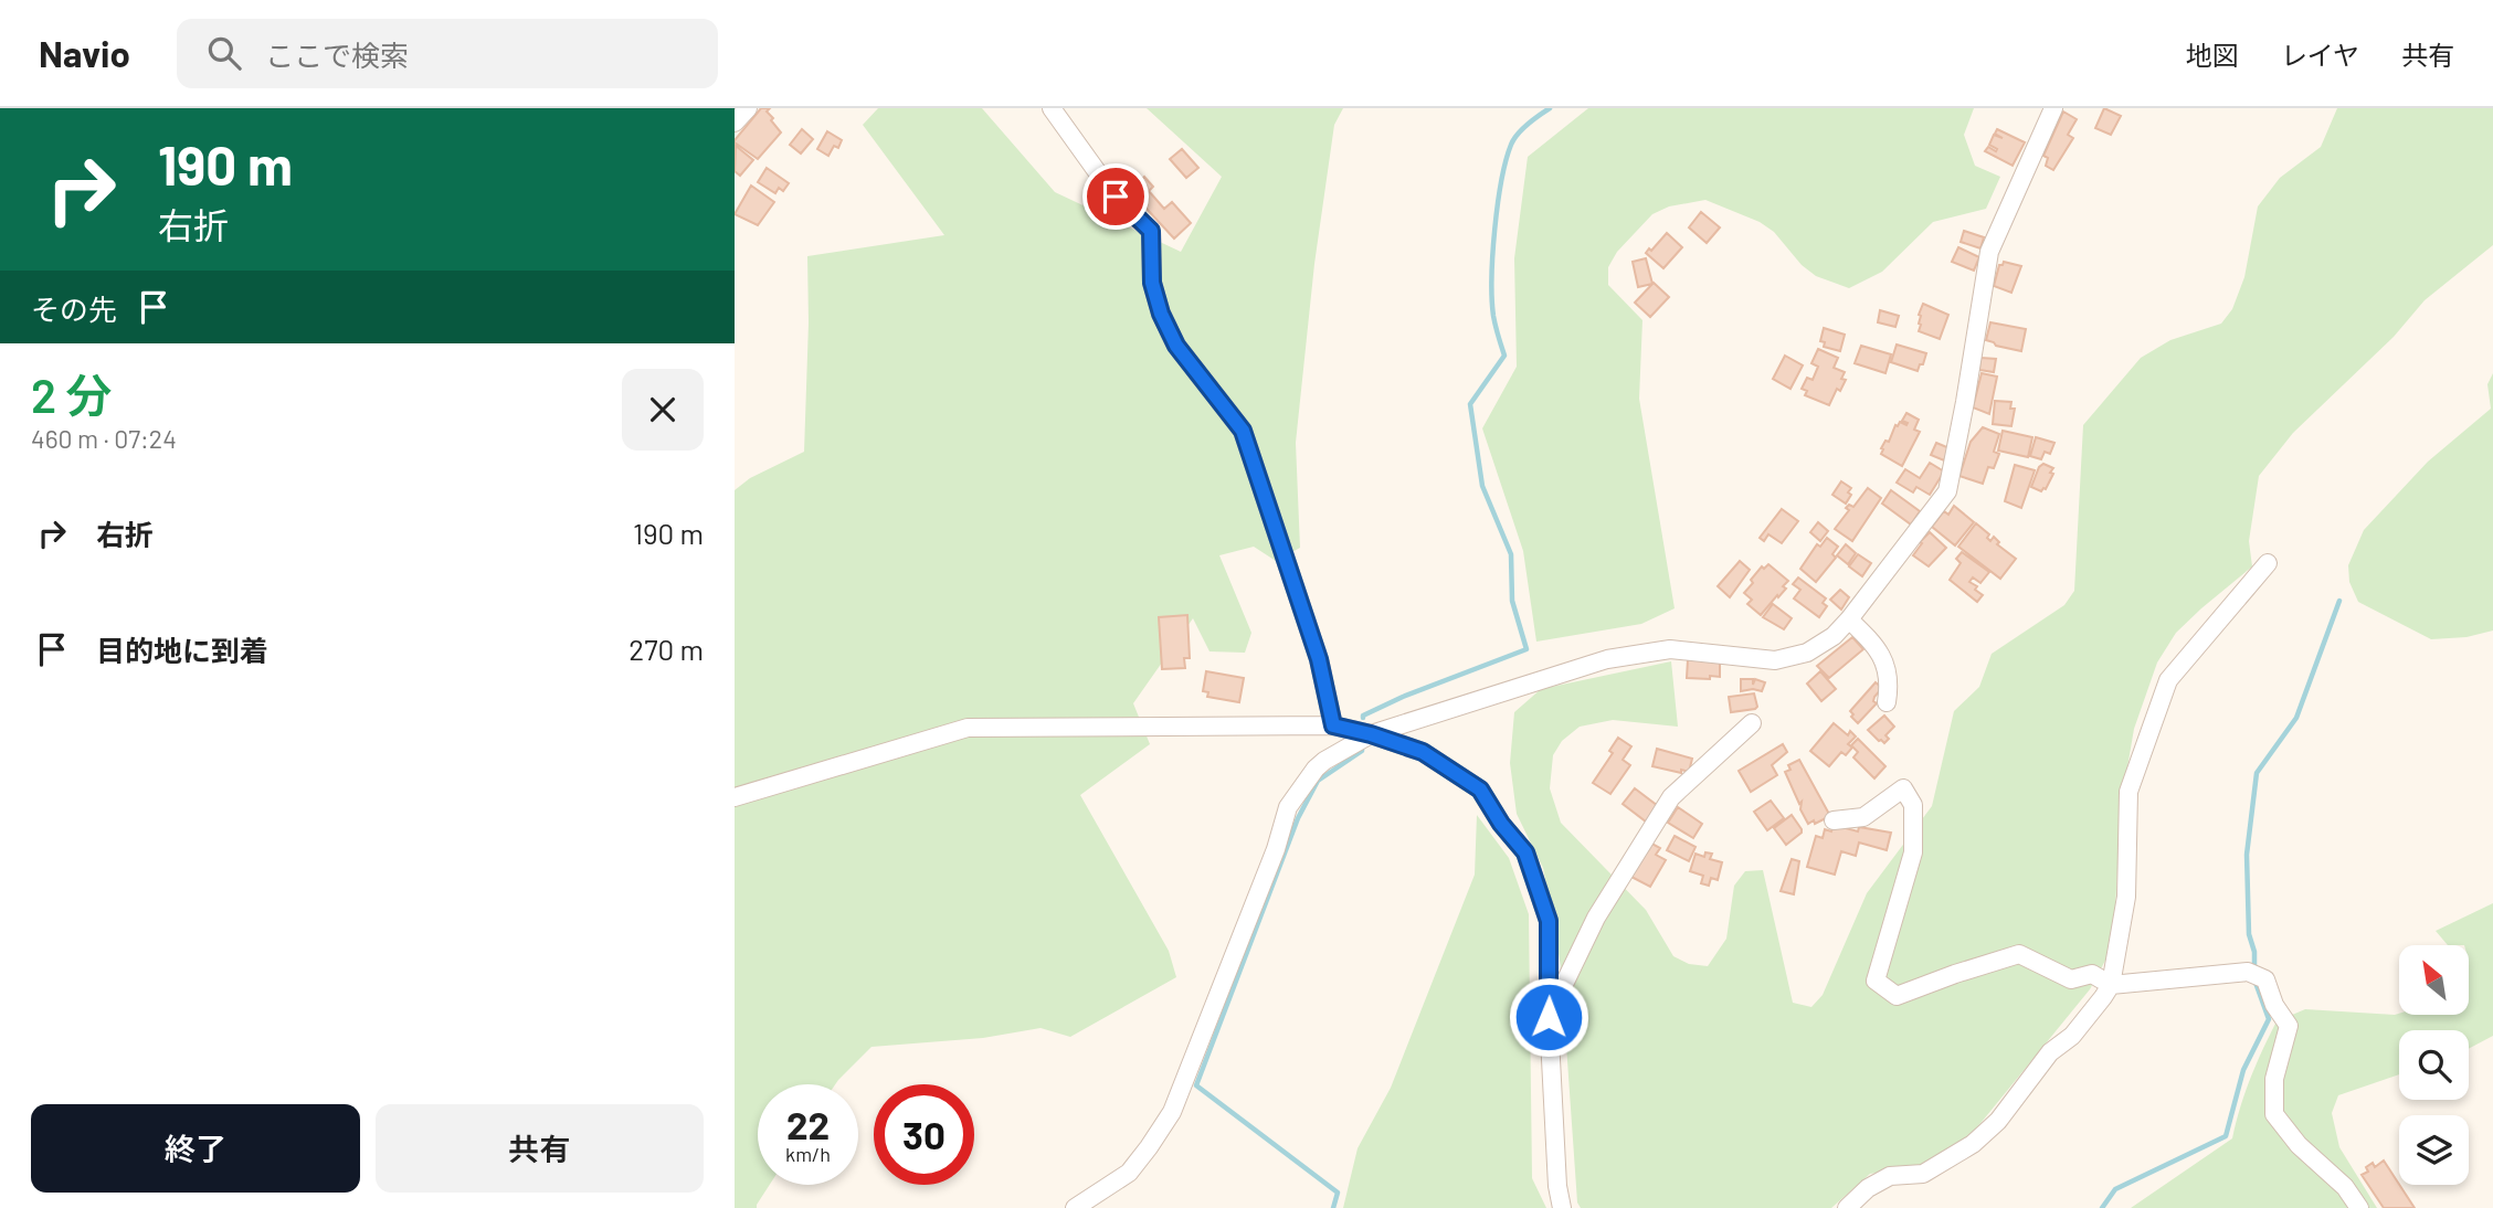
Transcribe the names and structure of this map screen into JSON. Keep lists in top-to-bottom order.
{
  "north": "top left",
  "page": {
    "header": "Navio",
    "search": "ここで検索",
    "nav": ["地図", "レイヤ", "共有"],
    "turn": ["190 m", "右折"],
    "then": "その先",
    "heading": ["2 分", "460 m · 07:24"],
    "list": [
      {
        "name": "右折",
        "value": "190 m"
      },
      {
        "name": "目的地に到着",
        "value": "270 m"
      }
    ],
    "speed": "22 km/h",
    "limit": "30",
    "buttons": ["終了", "共有"]
  }
}
